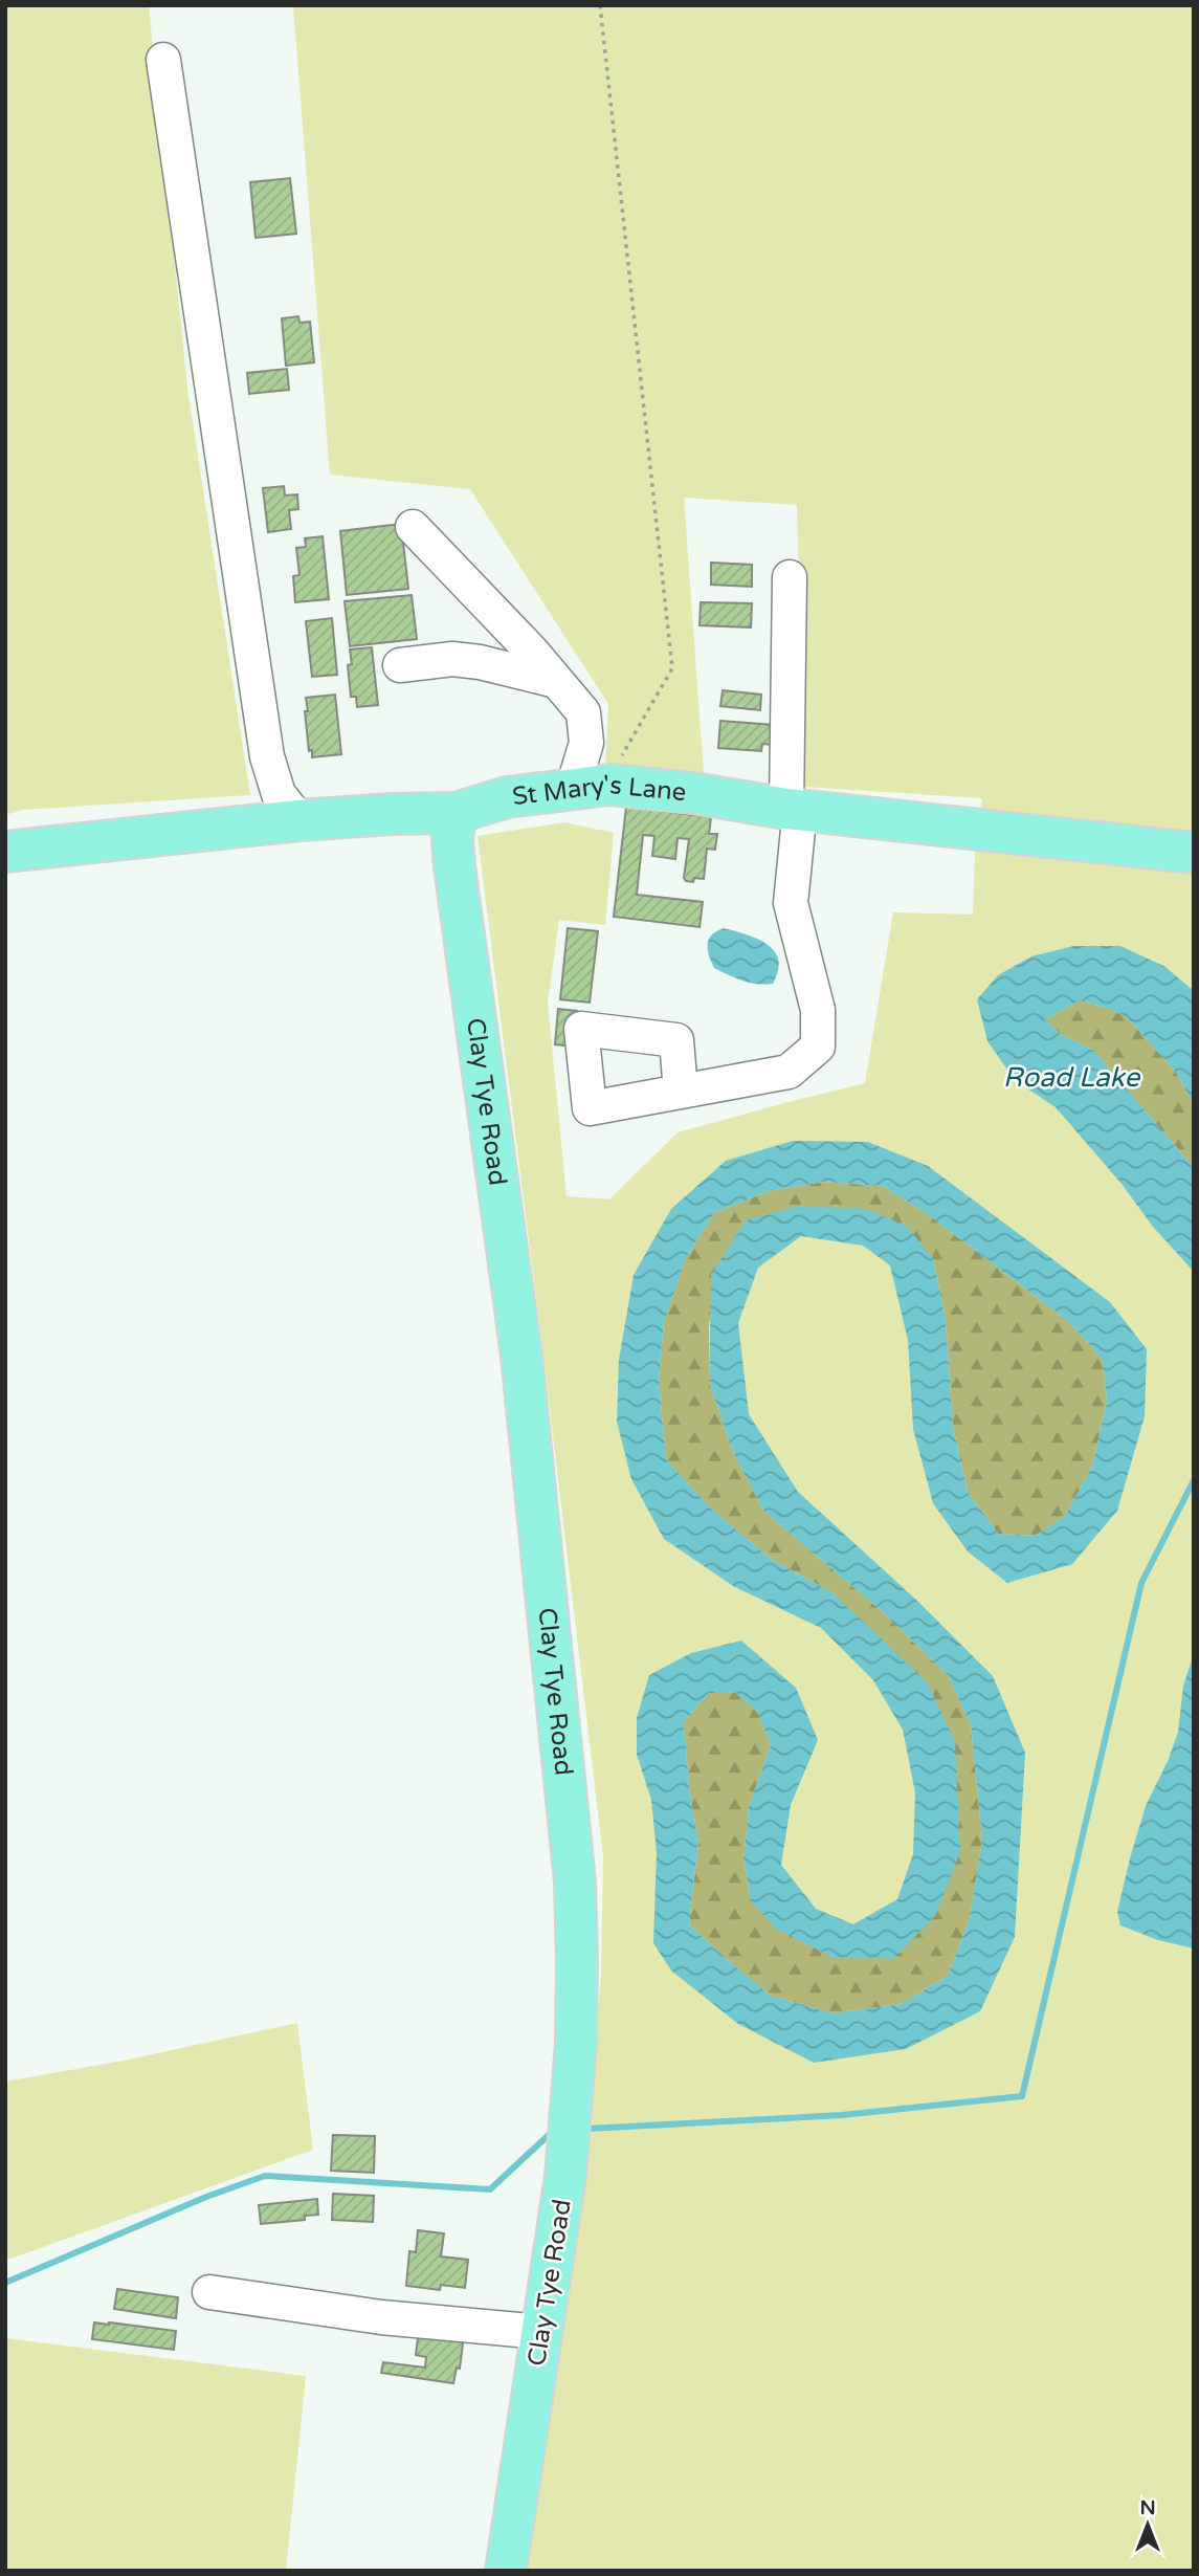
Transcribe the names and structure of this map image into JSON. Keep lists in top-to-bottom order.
{
  "streets": {
    "main road": ["St Mary's Lane", "Clay Tye Road"]
  },
  "crossings": [
    ["St Mary's Lane", "Clay Tye Road"]
  ],
  "water": ["Road Lake"],
  "north": "top"
}
